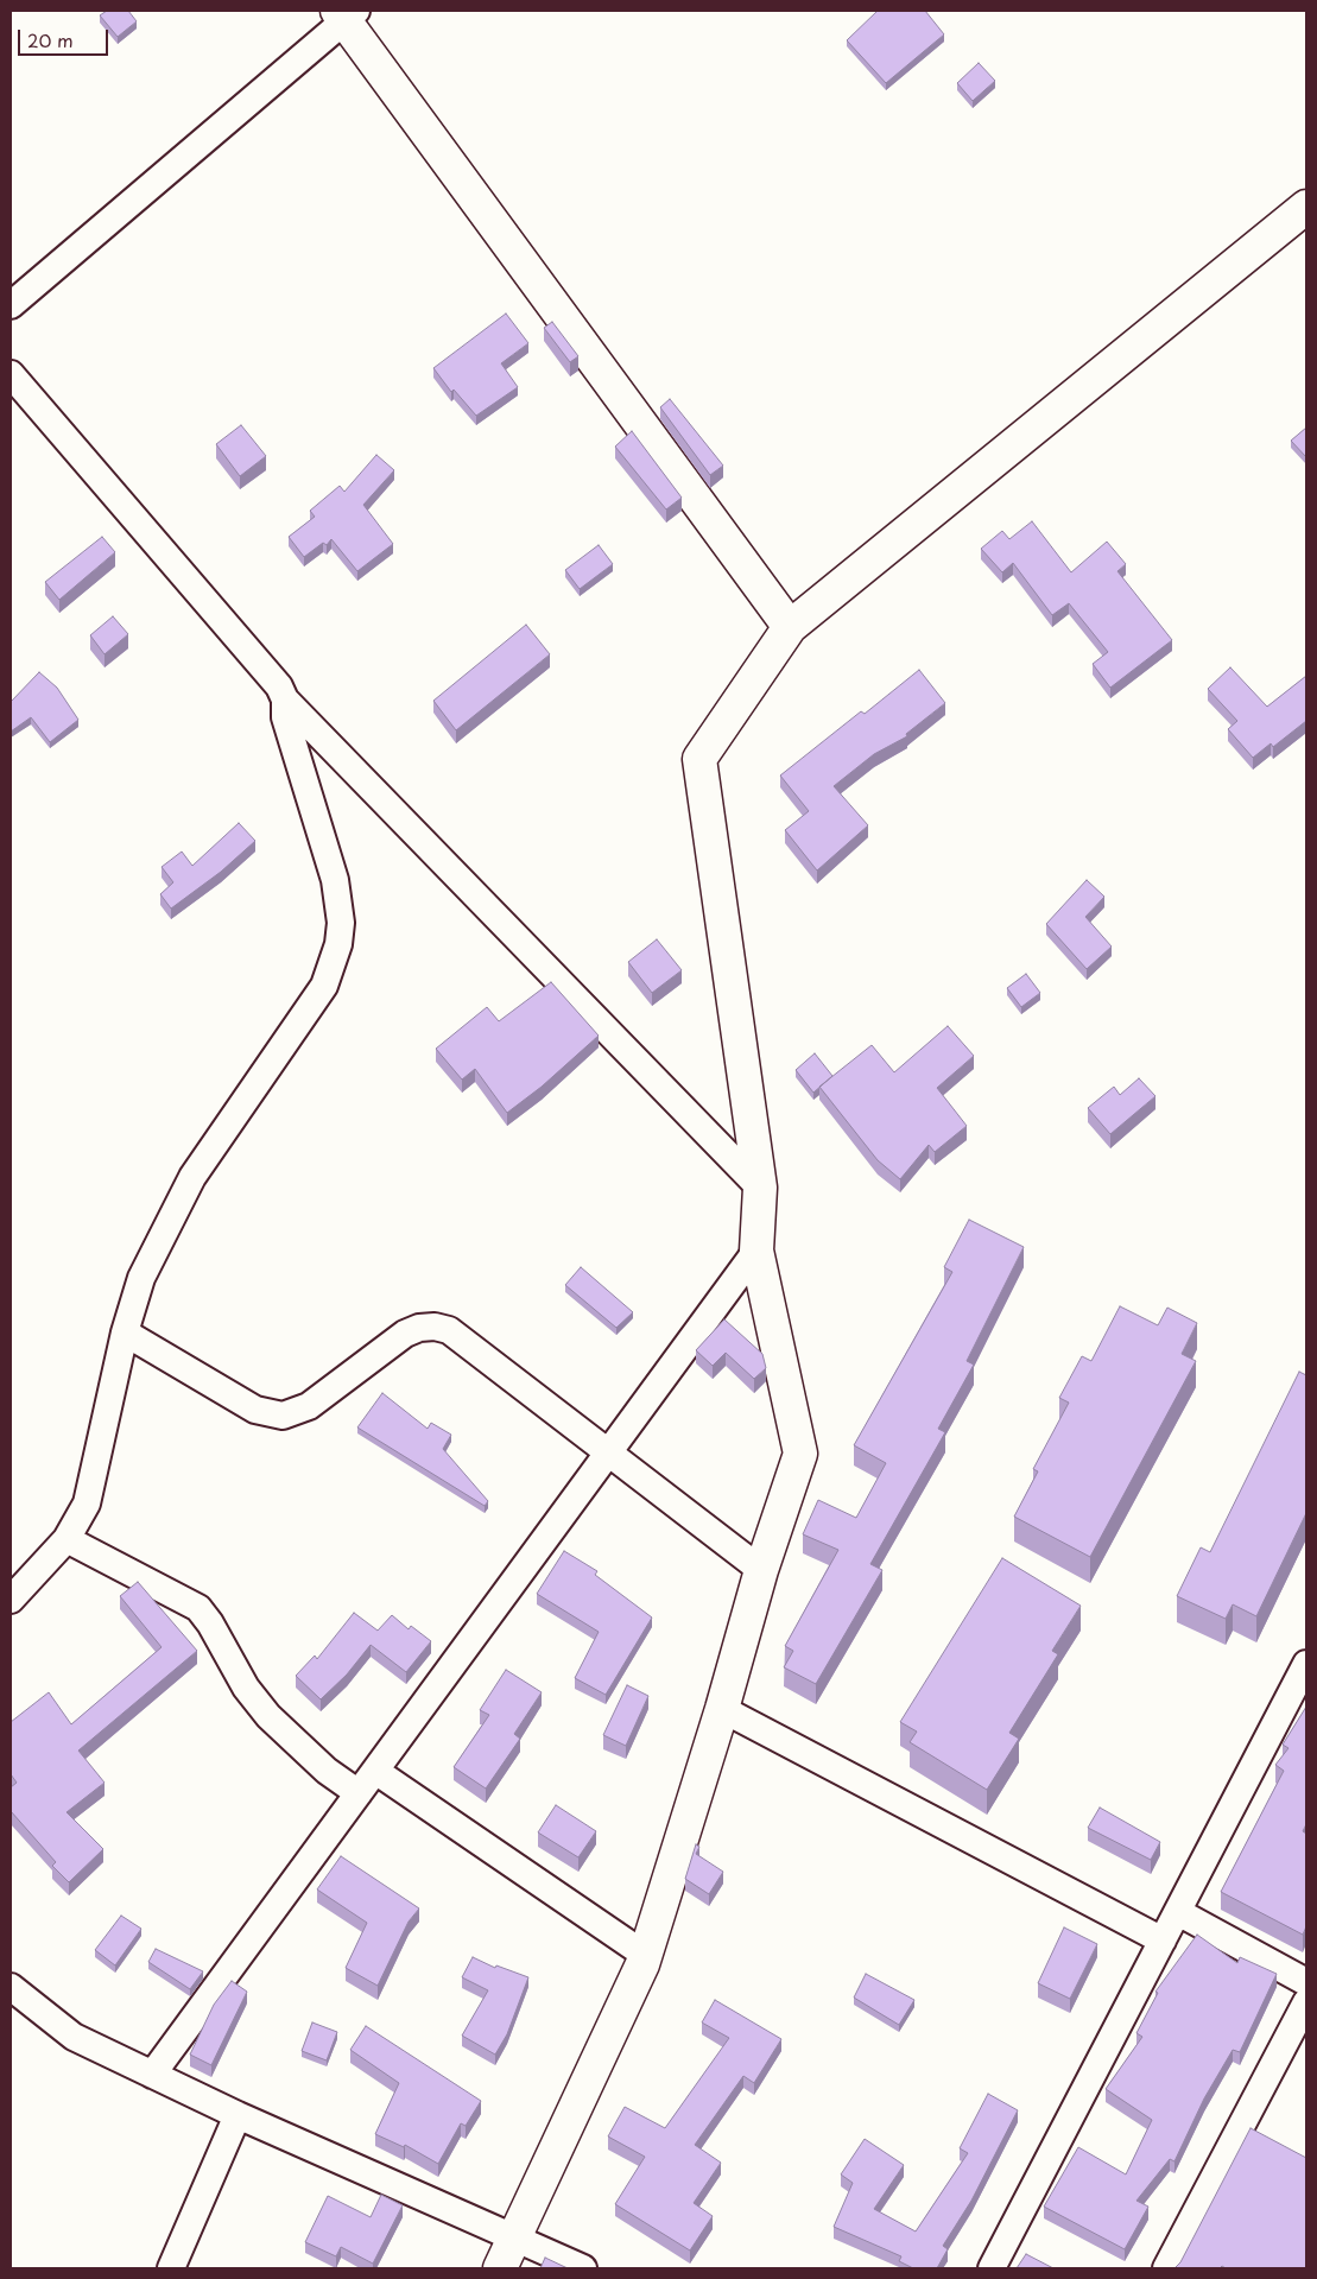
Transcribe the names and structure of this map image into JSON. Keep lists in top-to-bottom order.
{
  "scale_bar": "20 m"
}
